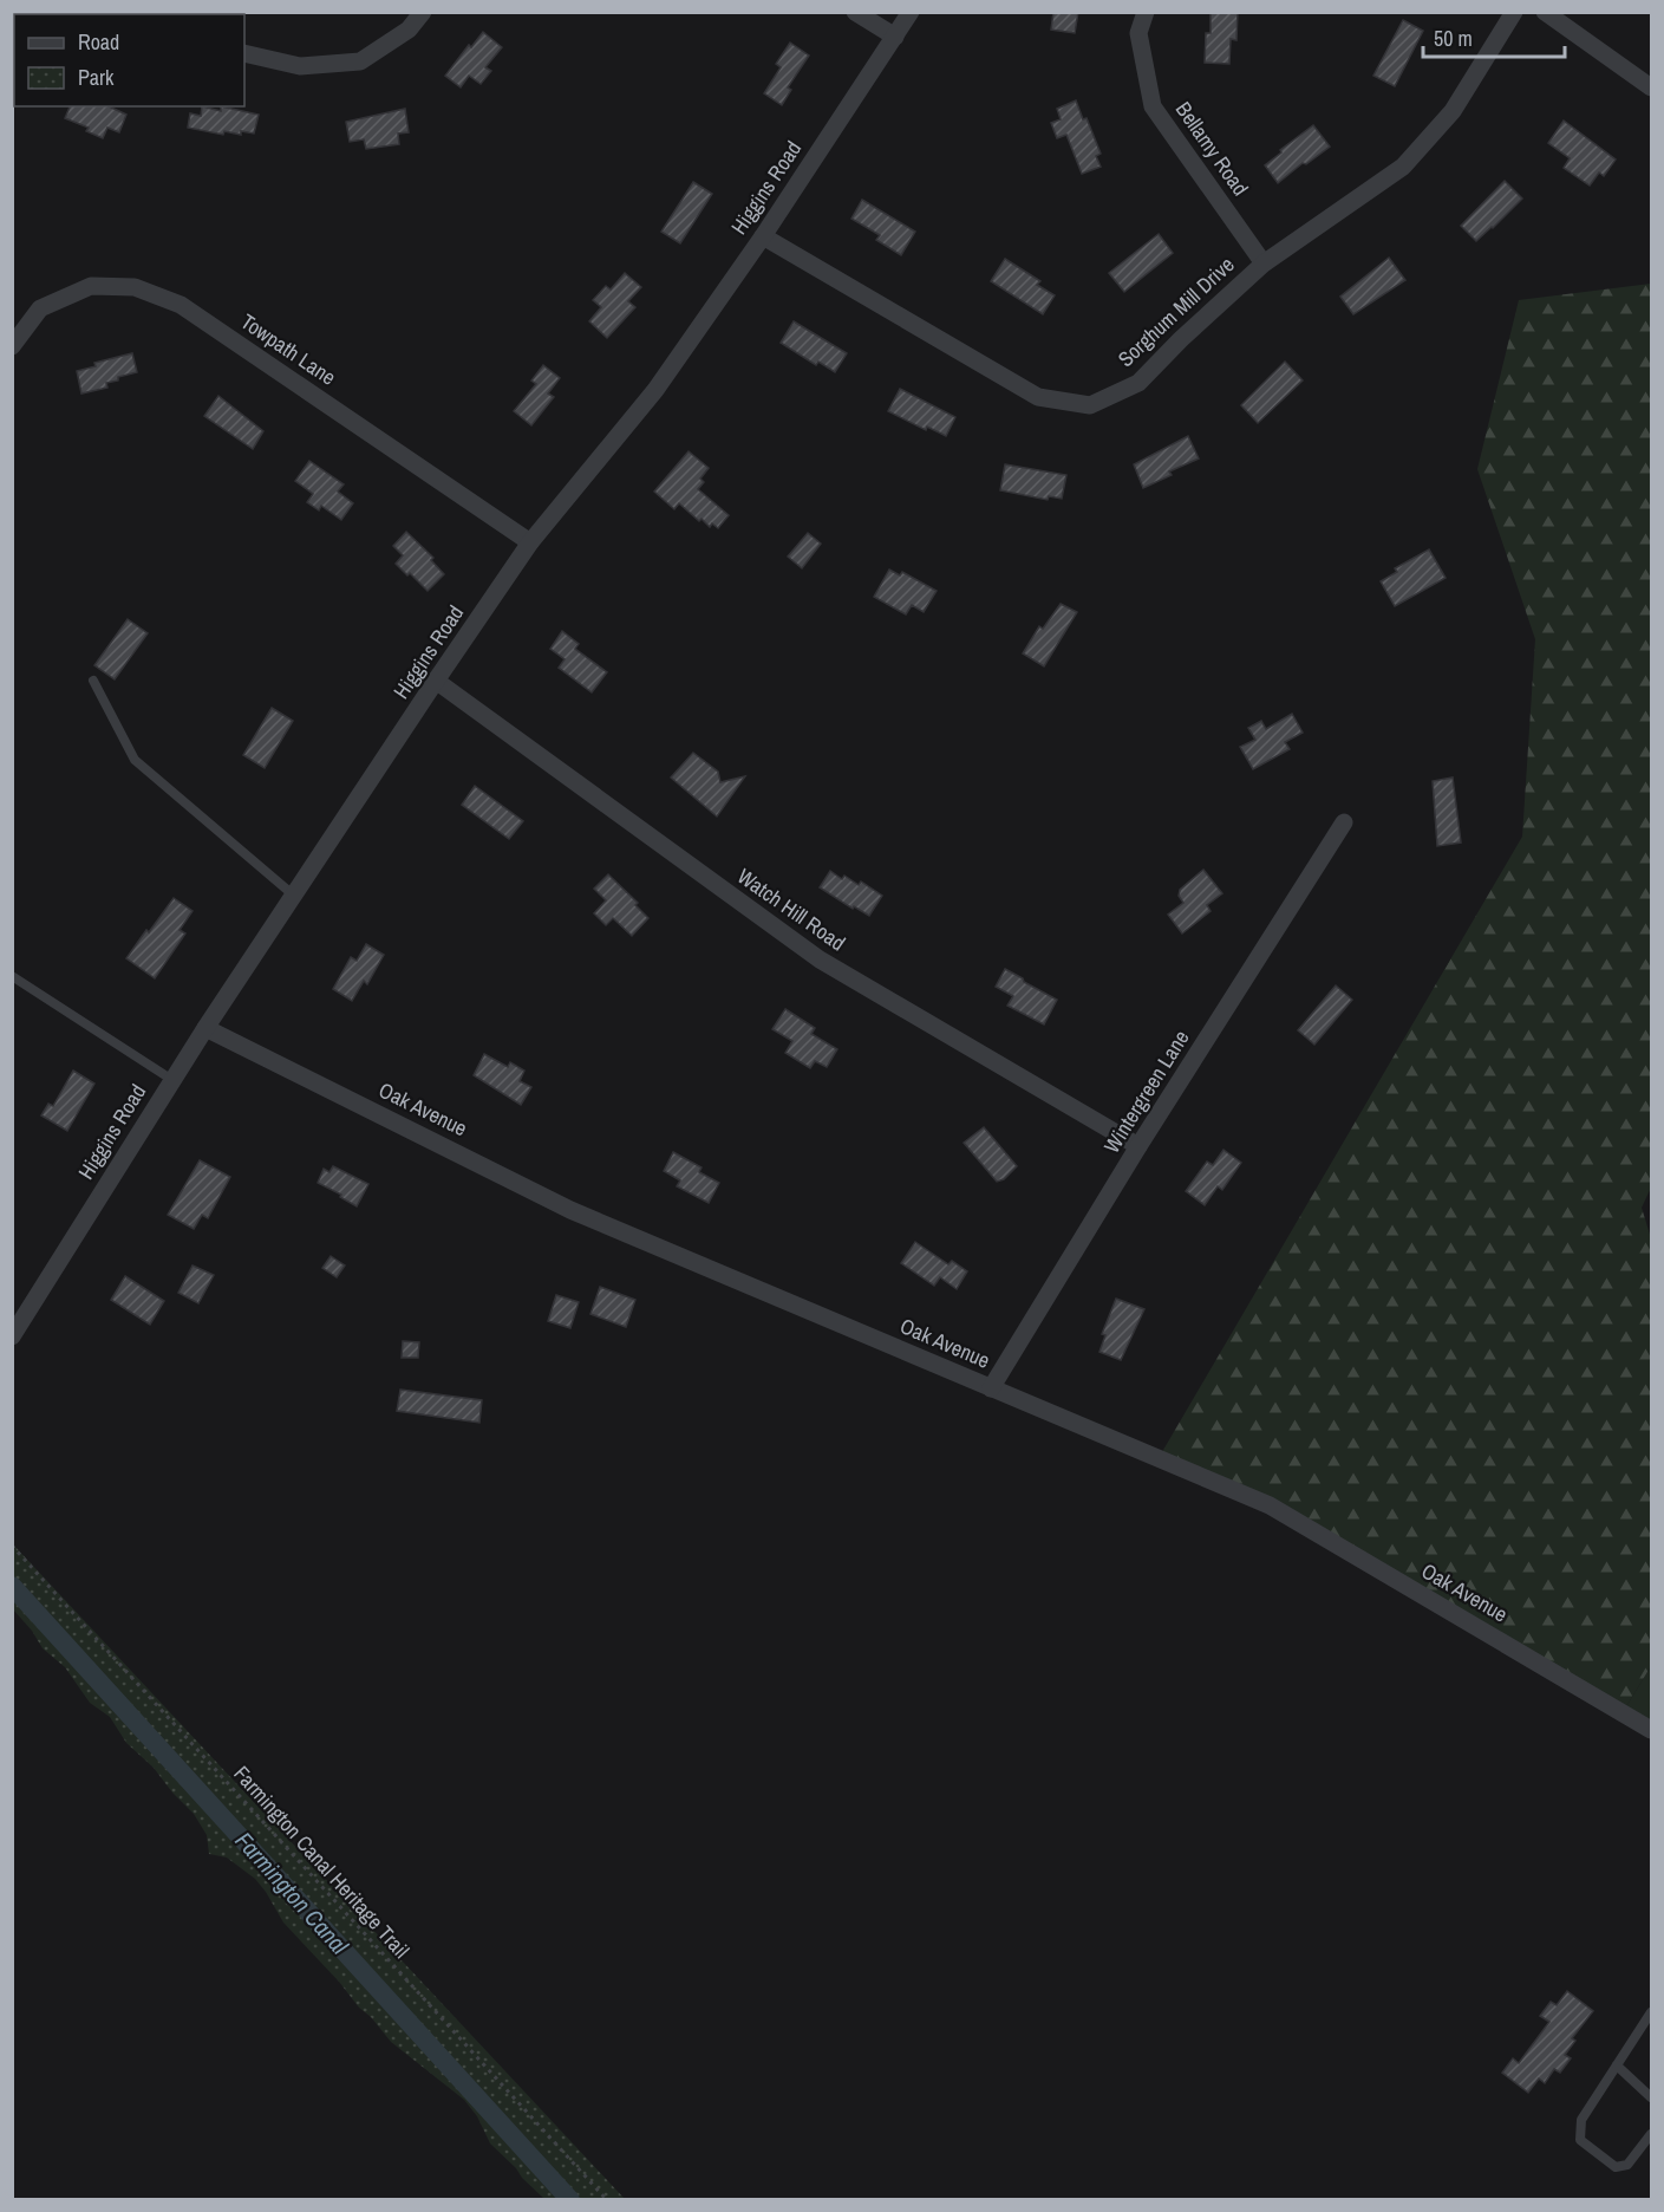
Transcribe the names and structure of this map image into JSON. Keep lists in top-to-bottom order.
{
  "streets": {
    "street": [
      "Bellamy Road",
      "Higgins Road",
      "Sorghum Mill Drive",
      "Towpath Lane",
      "Watch Hill Road",
      "Wintergreen Lane",
      "Oak Avenue"
    ],
    "path": ["Farmington Canal Heritage Trail"]
  },
  "crossings": [
    ["Bellamy Road", "Sorghum Mill Drive"],
    ["Higgins Road", "Sorghum Mill Drive"],
    ["Higgins Road", "Towpath Lane"],
    ["Higgins Road", "Watch Hill Road"],
    ["Higgins Road", "Oak Avenue"],
    ["Watch Hill Road", "Wintergreen Lane"],
    ["Wintergreen Lane", "Oak Avenue"]
  ],
  "water": ["Farmington Canal"],
  "legend": ["Road", "Park"],
  "scale_bar": "50 m"
}
